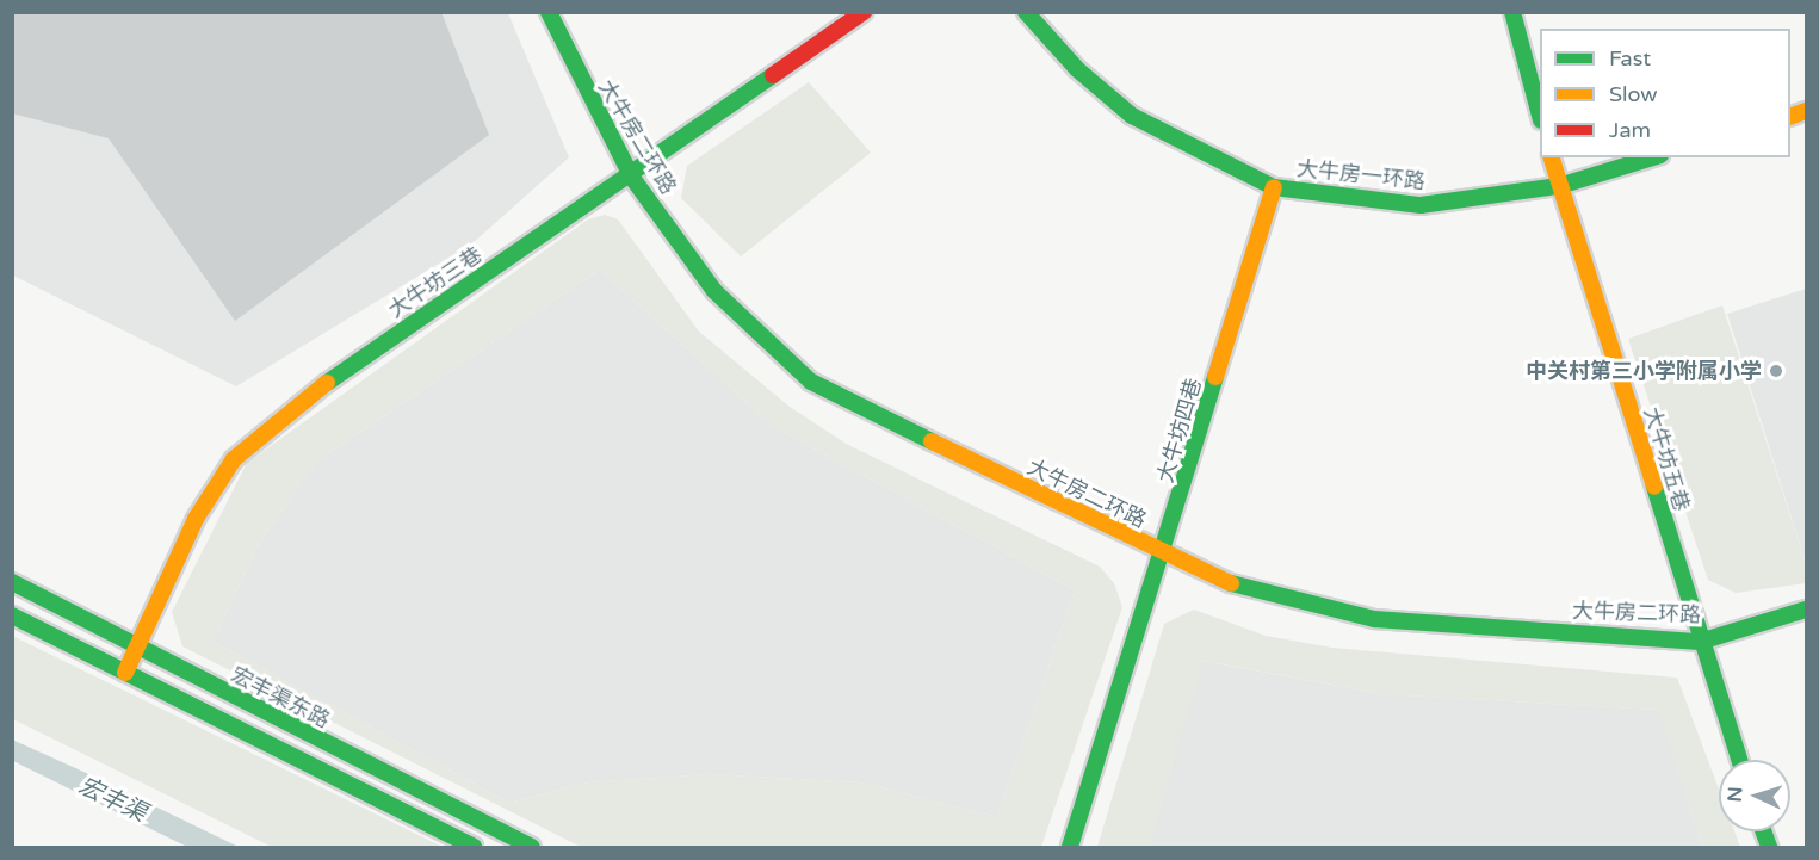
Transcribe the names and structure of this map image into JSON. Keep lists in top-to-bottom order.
{
  "streets": {
    "street": [
      "大牛房二环路",
      "大牛房一环路",
      "大牛坊三巷",
      "大牛坊四巷",
      "大牛坊五巷",
      "宏丰渠东路"
    ]
  },
  "crossings": [
    ["大牛房二环路", "大牛坊三巷"],
    ["大牛房二环路", "大牛坊四巷"],
    ["大牛房二环路", "大牛坊五巷"],
    ["大牛房一环路", "大牛坊四巷"],
    ["大牛房一环路", "大牛坊五巷"],
    ["大牛坊三巷", "宏丰渠东路"]
  ],
  "water": ["宏丰渠"],
  "places": ["中关村第三小学附属小学"],
  "legend": ["Fast", "Slow", "Jam"],
  "north": "left"
}
